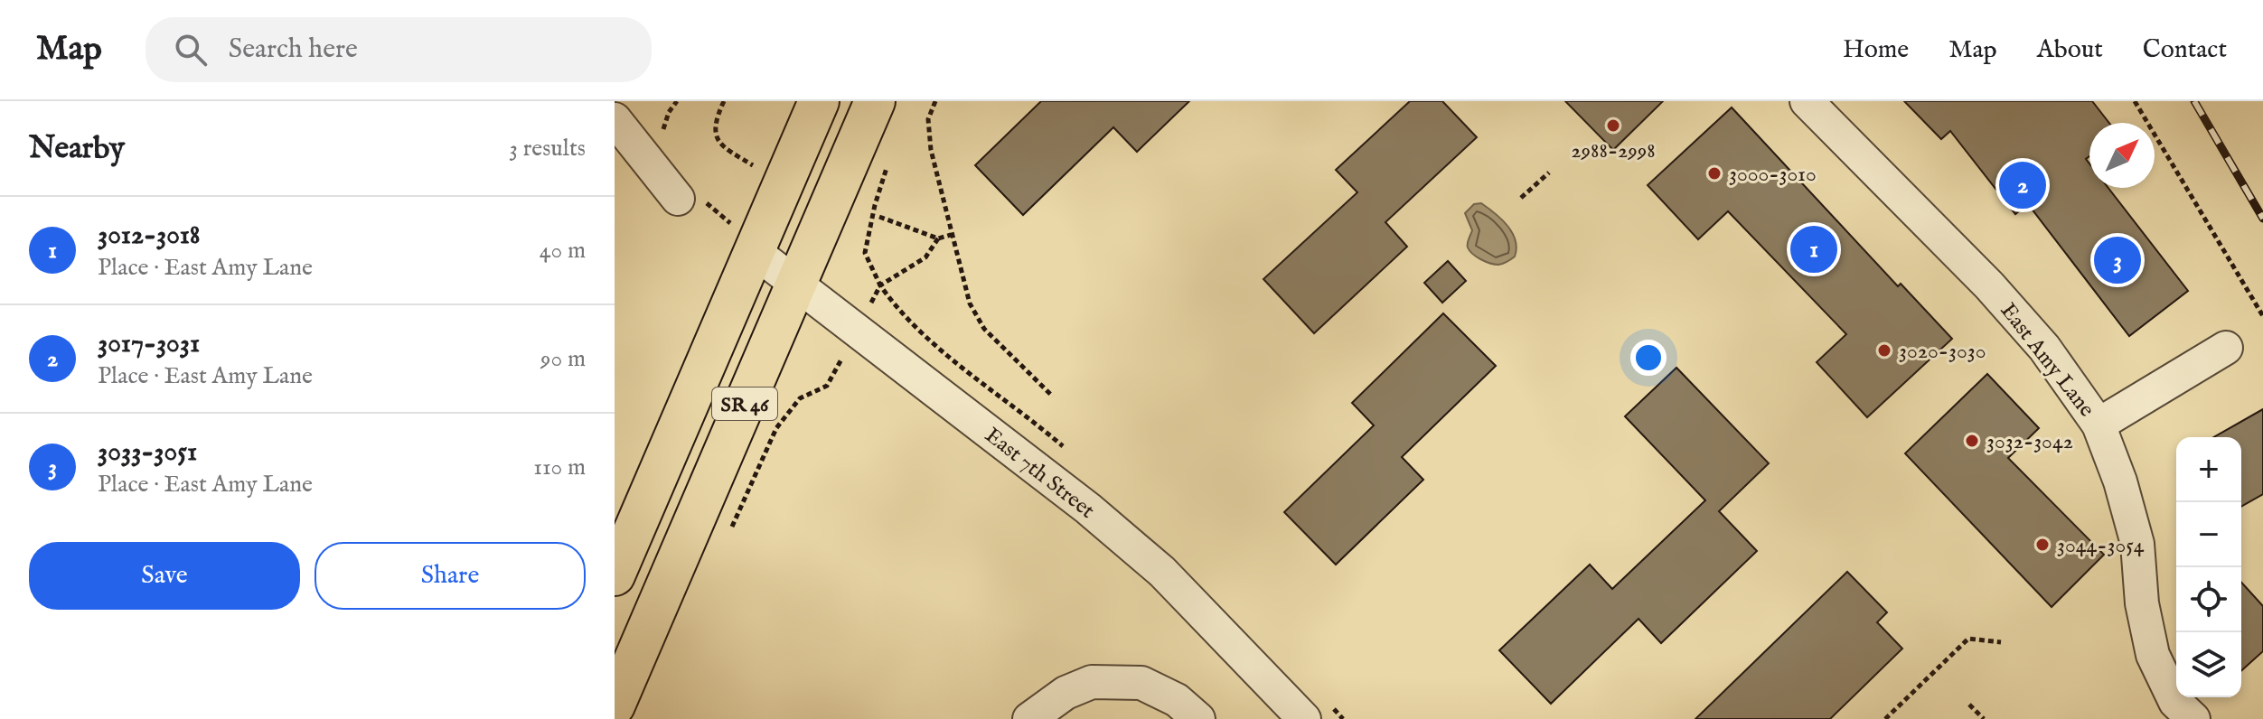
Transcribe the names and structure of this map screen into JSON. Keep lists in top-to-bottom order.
{
  "streets": {
    "highway": ["SR 46"],
    "street": ["East Amy Lane", "East 7th Street"]
  },
  "crossings": [
    ["SR 46", "East 7th Street"]
  ],
  "places": [
    "2988-2998",
    "3000-3010",
    "3020-3030",
    "3032-3042",
    "3044-3054"
  ],
  "north": "top right",
  "page": {
    "header": "Map",
    "search": "Search here",
    "nav": [
      "Home",
      "Map",
      "About",
      "Contact"
    ],
    "heading": ["Nearby", "3 results"],
    "pins": ["2", "1", "3"],
    "list": [
      {
        "mark": "1",
        "name": "3012-3018",
        "note": "Place · East Amy Lane",
        "value": "40 m"
      },
      {
        "mark": "2",
        "name": "3017-3031",
        "note": "Place · East Amy Lane",
        "value": "90 m"
      },
      {
        "mark": "3",
        "name": "3033-3051",
        "note": "Place · East Amy Lane",
        "value": "110 m"
      }
    ],
    "map_buttons": ["+", "−"],
    "buttons": ["Save", "Share"]
  }
}
